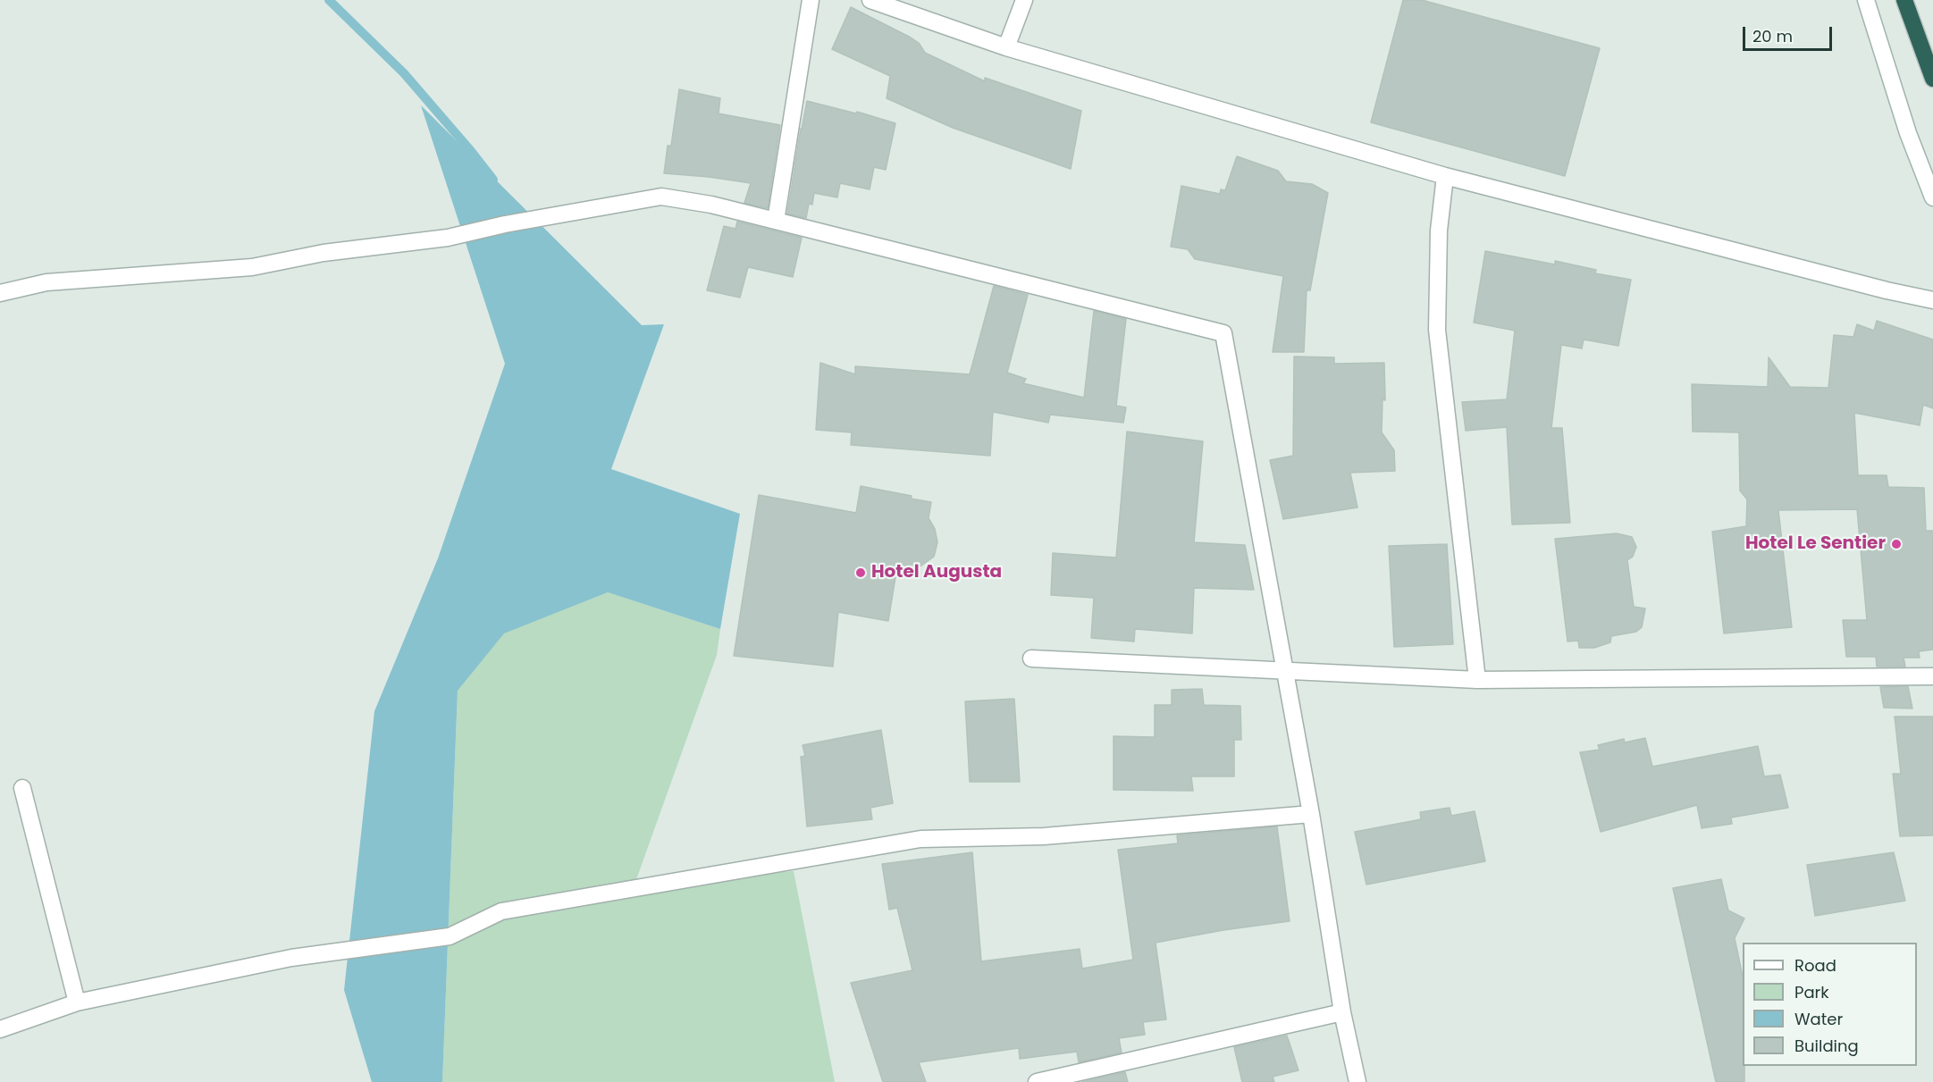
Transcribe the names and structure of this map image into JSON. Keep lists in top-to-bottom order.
{
  "places": ["Hotel Le Sentier", "Hotel Augusta"],
  "legend": [
    "Road",
    "Park",
    "Water",
    "Building"
  ],
  "scale_bar": "20 m"
}
